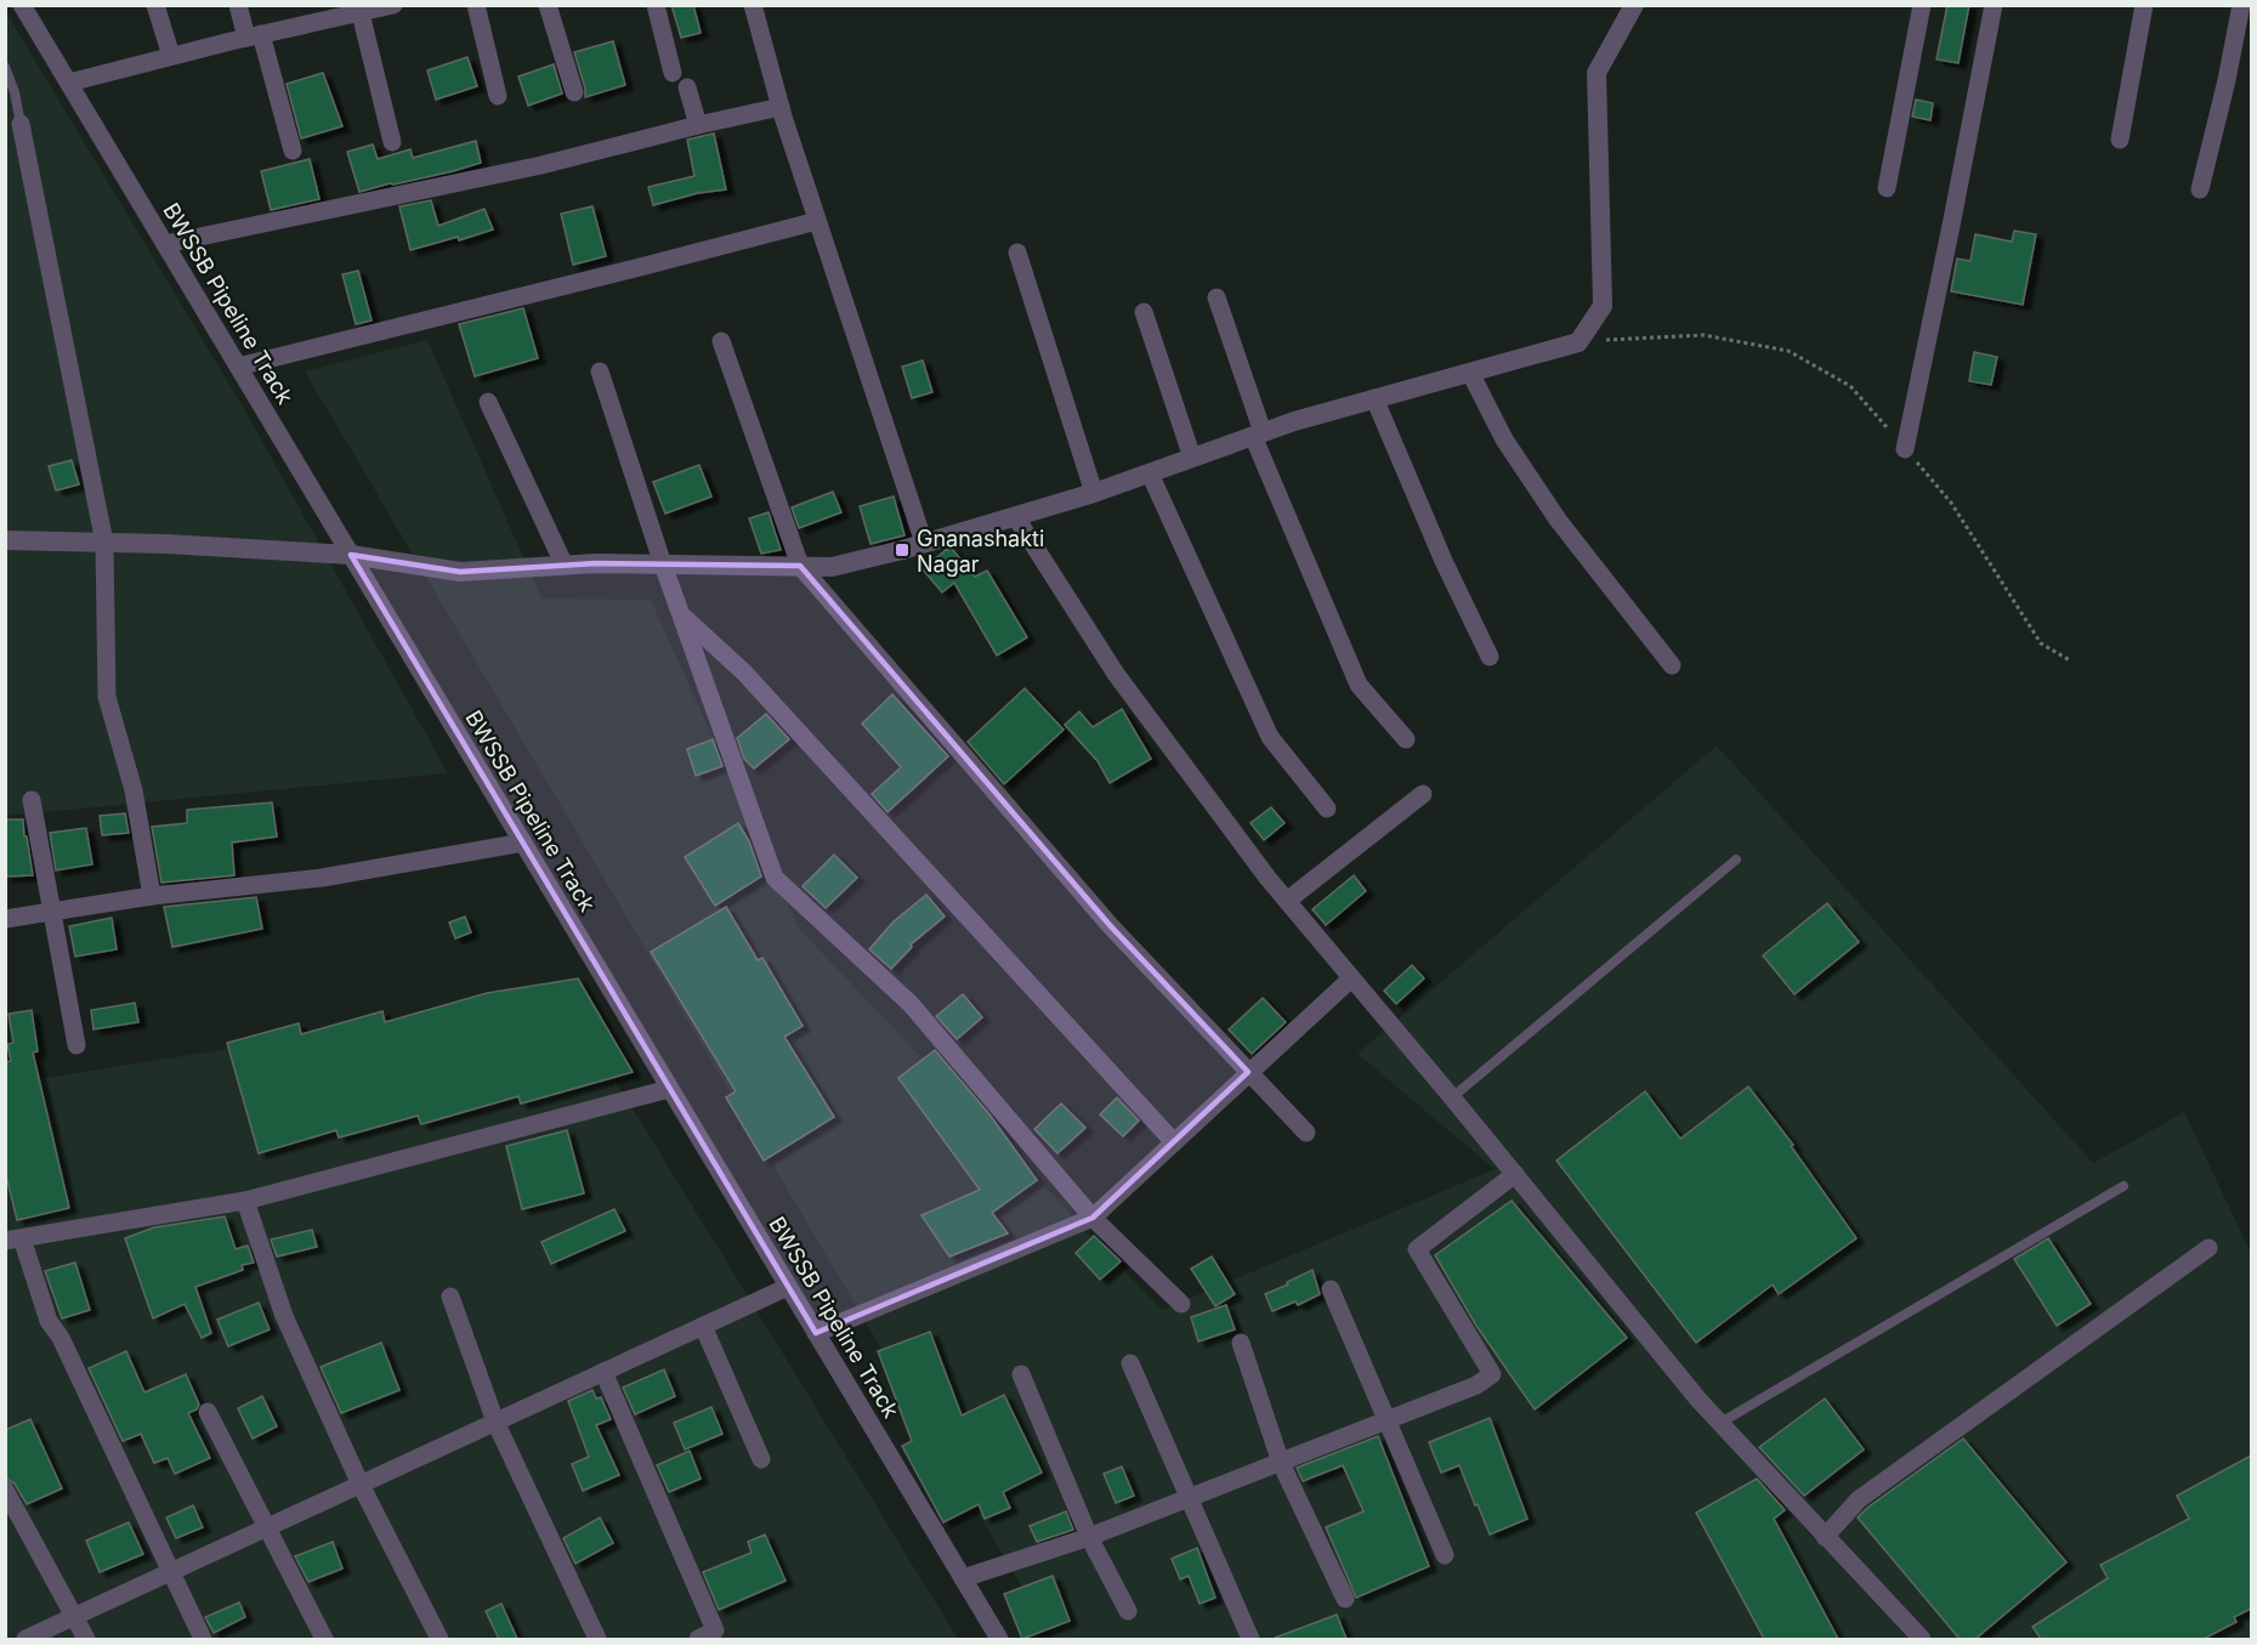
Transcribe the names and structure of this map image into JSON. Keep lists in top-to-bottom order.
{
  "streets": {
    "street": ["BWSSB Pipeline Track"]
  },
  "places": {
    "transit": ["Gnanashakti Nagar"]
  }
}
